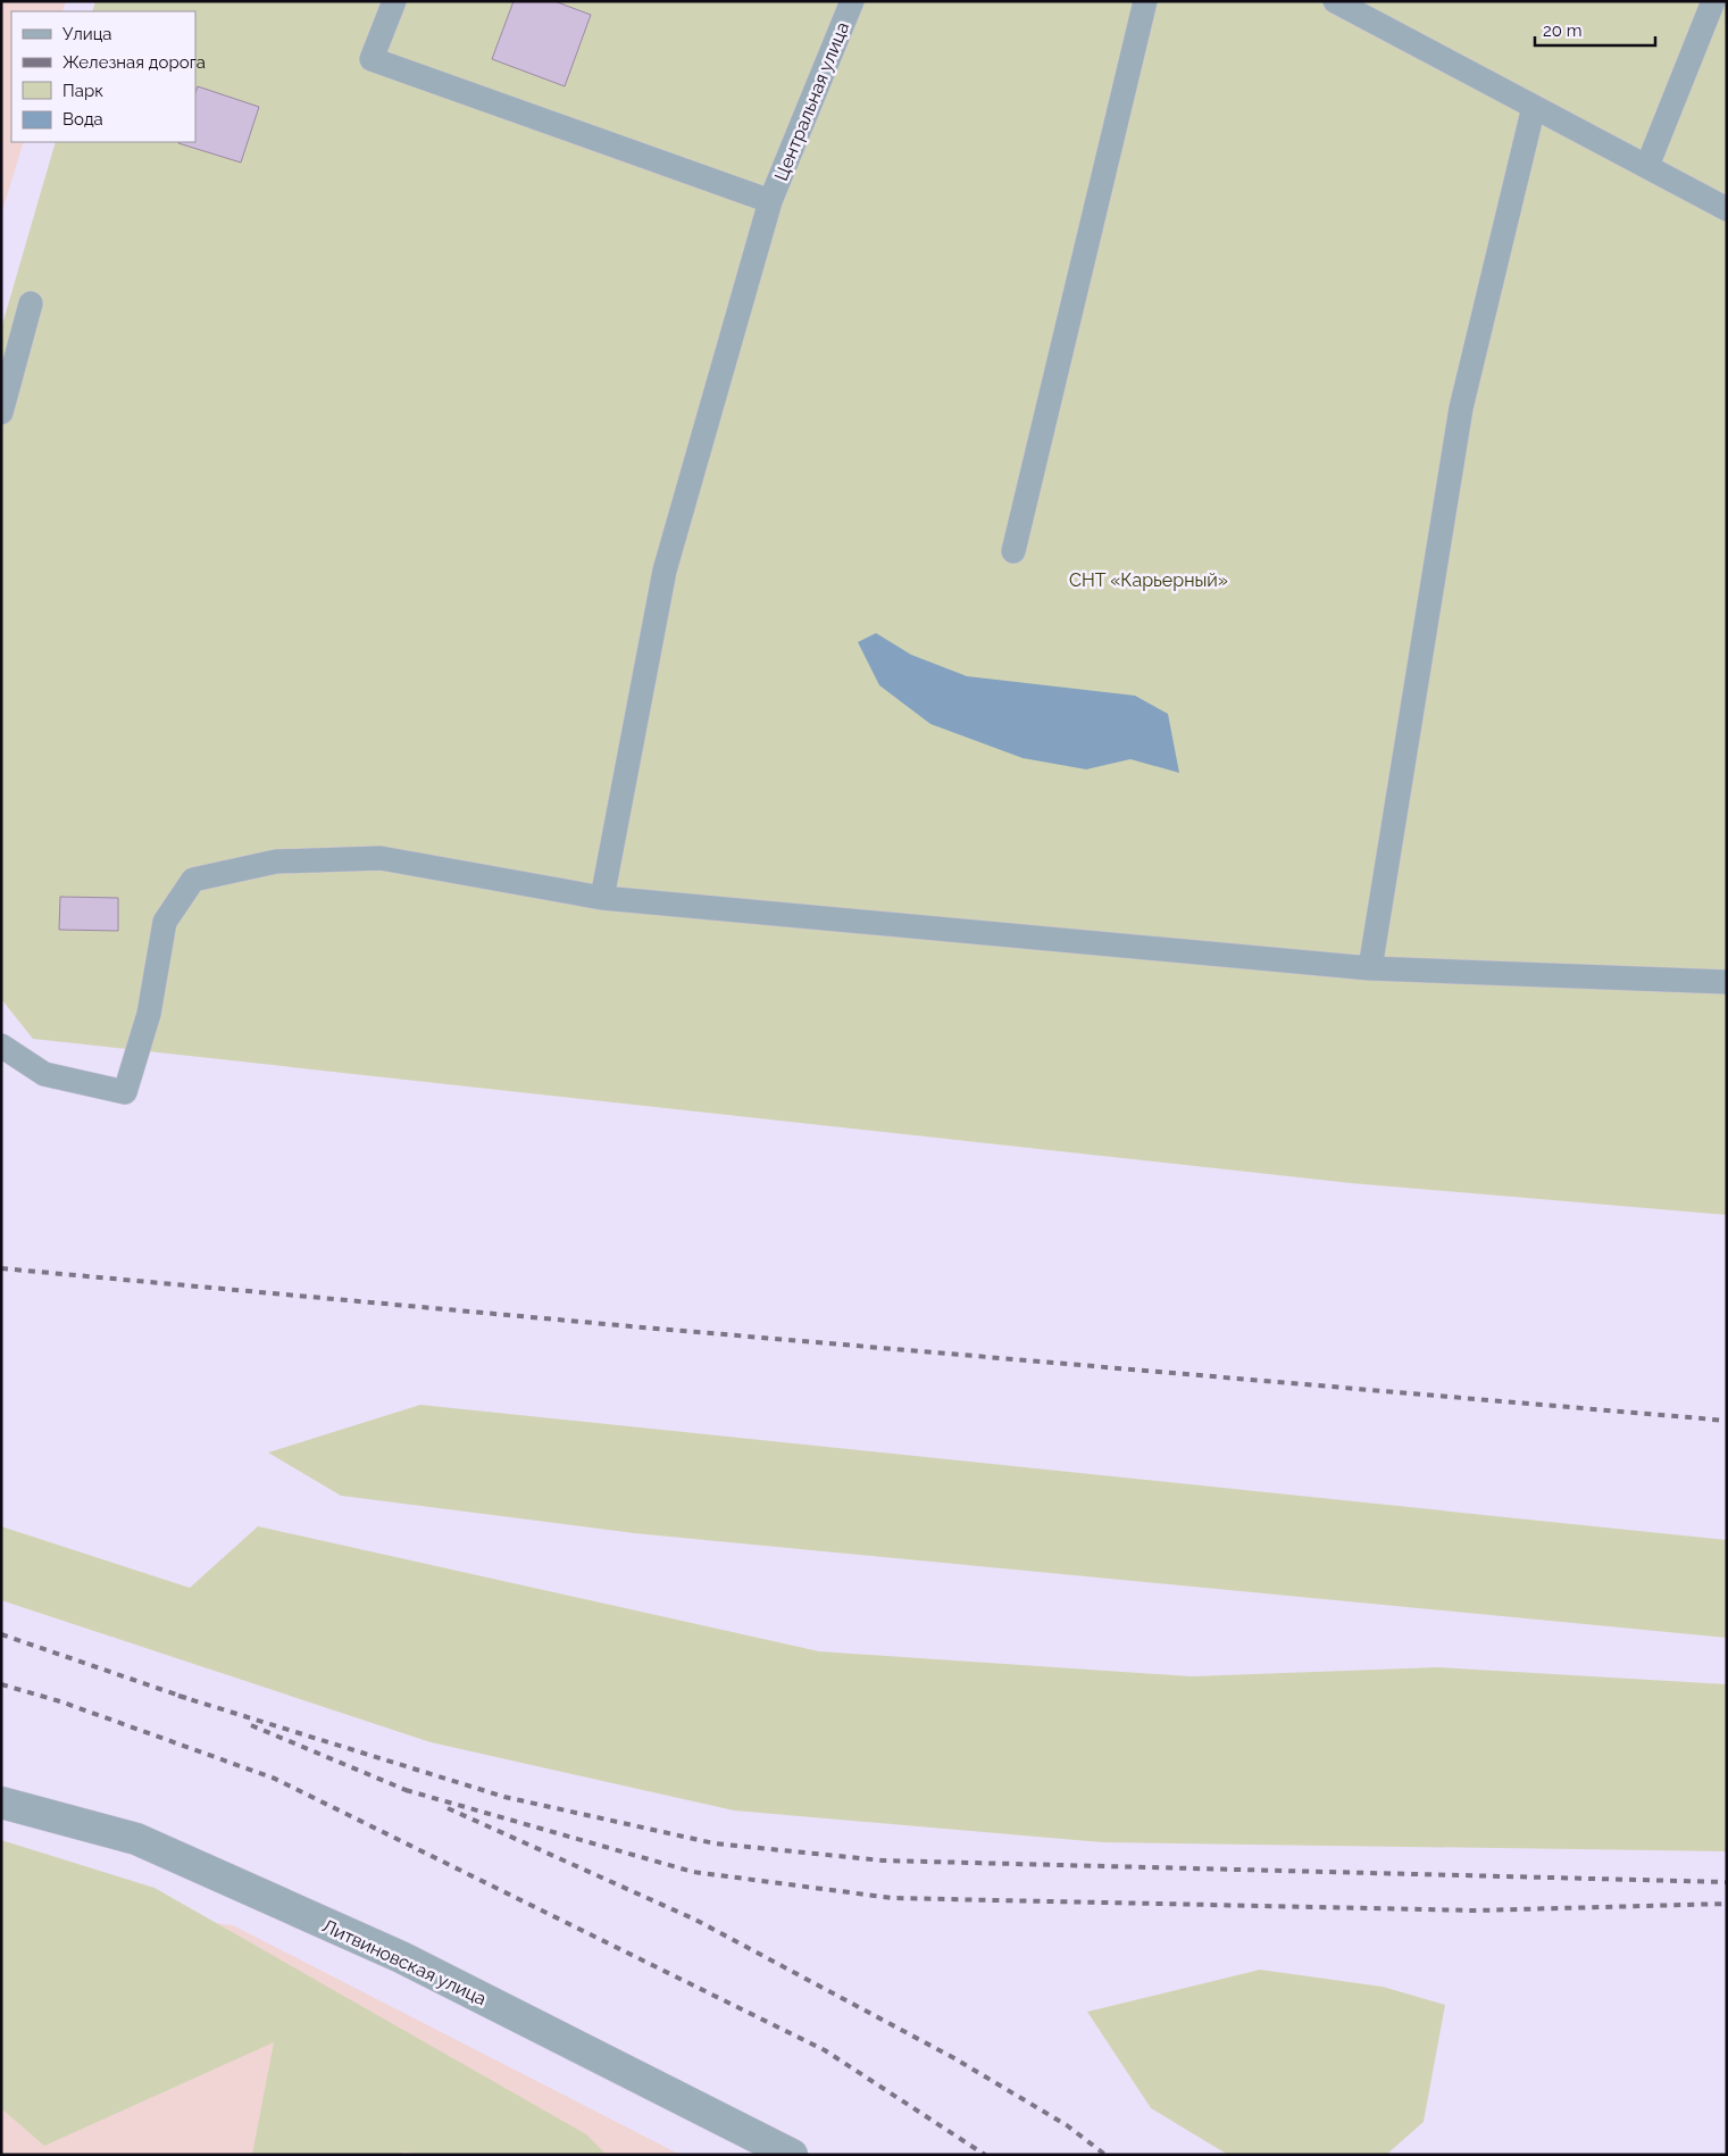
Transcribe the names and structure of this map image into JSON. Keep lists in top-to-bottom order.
{
  "streets": {
    "street": ["Литвиновская улица"],
    "lane": ["Центральная улица"]
  },
  "parks": ["СНТ «Карьерный»"],
  "legend": [
    "Улица",
    "Железная дорога",
    "Парк",
    "Вода"
  ],
  "scale_bar": "20 m"
}
